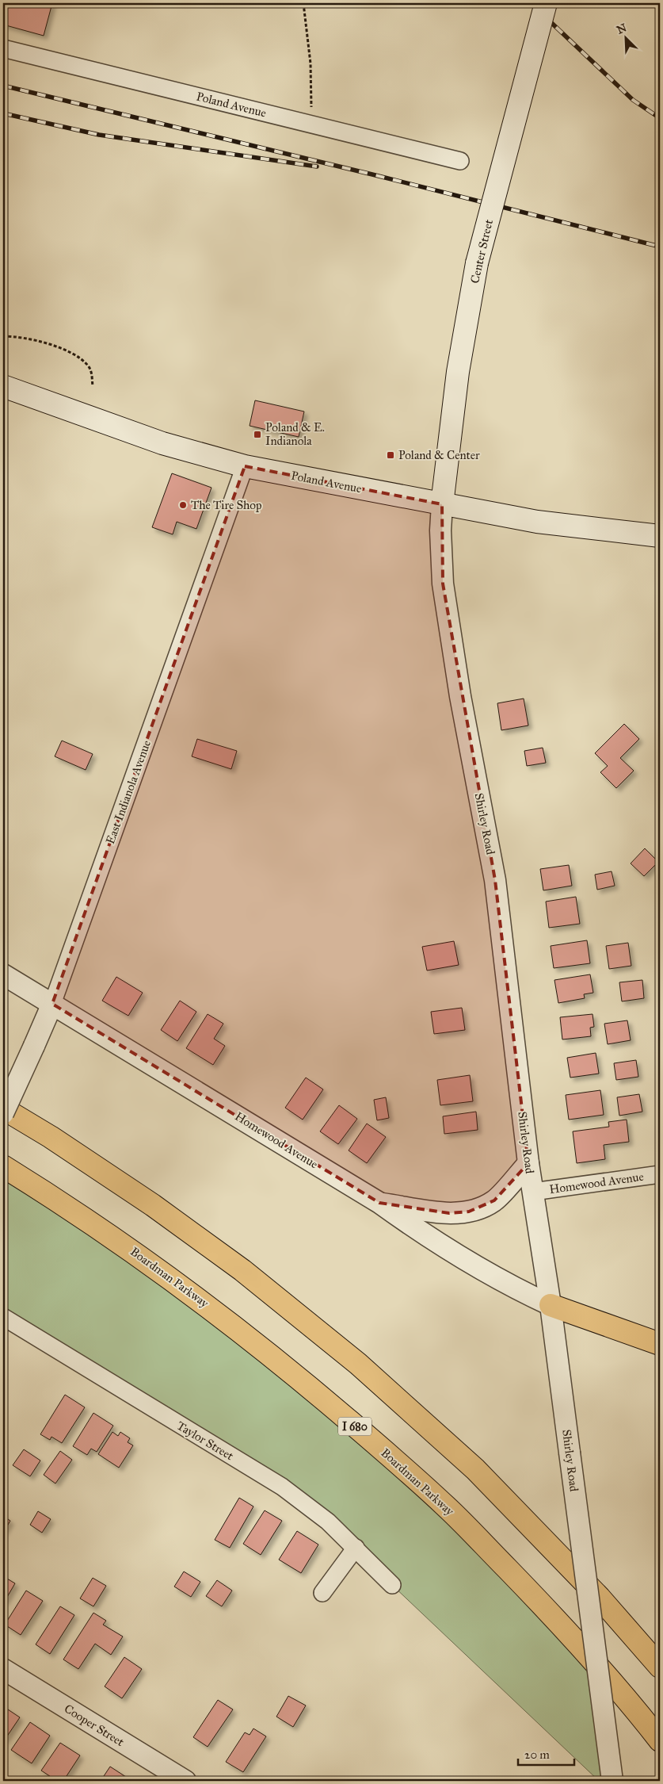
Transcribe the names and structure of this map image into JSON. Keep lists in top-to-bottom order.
{
  "streets": {
    "highway": ["Boardman Parkway", "I 680"],
    "main road": ["Poland Avenue", "Center Street"],
    "street": [
      "East Indianola Avenue",
      "Shirley Road",
      "Homewood Avenue",
      "Taylor Street",
      "Cooper Street"
    ]
  },
  "crossings": [
    ["Poland Avenue", "Center Street"],
    ["Poland Avenue", "East Indianola Avenue"],
    ["Poland Avenue", "Shirley Road"],
    ["Center Street", "Shirley Road"],
    ["East Indianola Avenue", "Homewood Avenue"],
    ["Shirley Road", "Homewood Avenue"]
  ],
  "places": {
    "transit": ["Poland & E. Indianola", "Poland & Center"],
    "other": ["The Tire Shop"]
  },
  "scale_bar": "20 m",
  "north": "top left"
}
